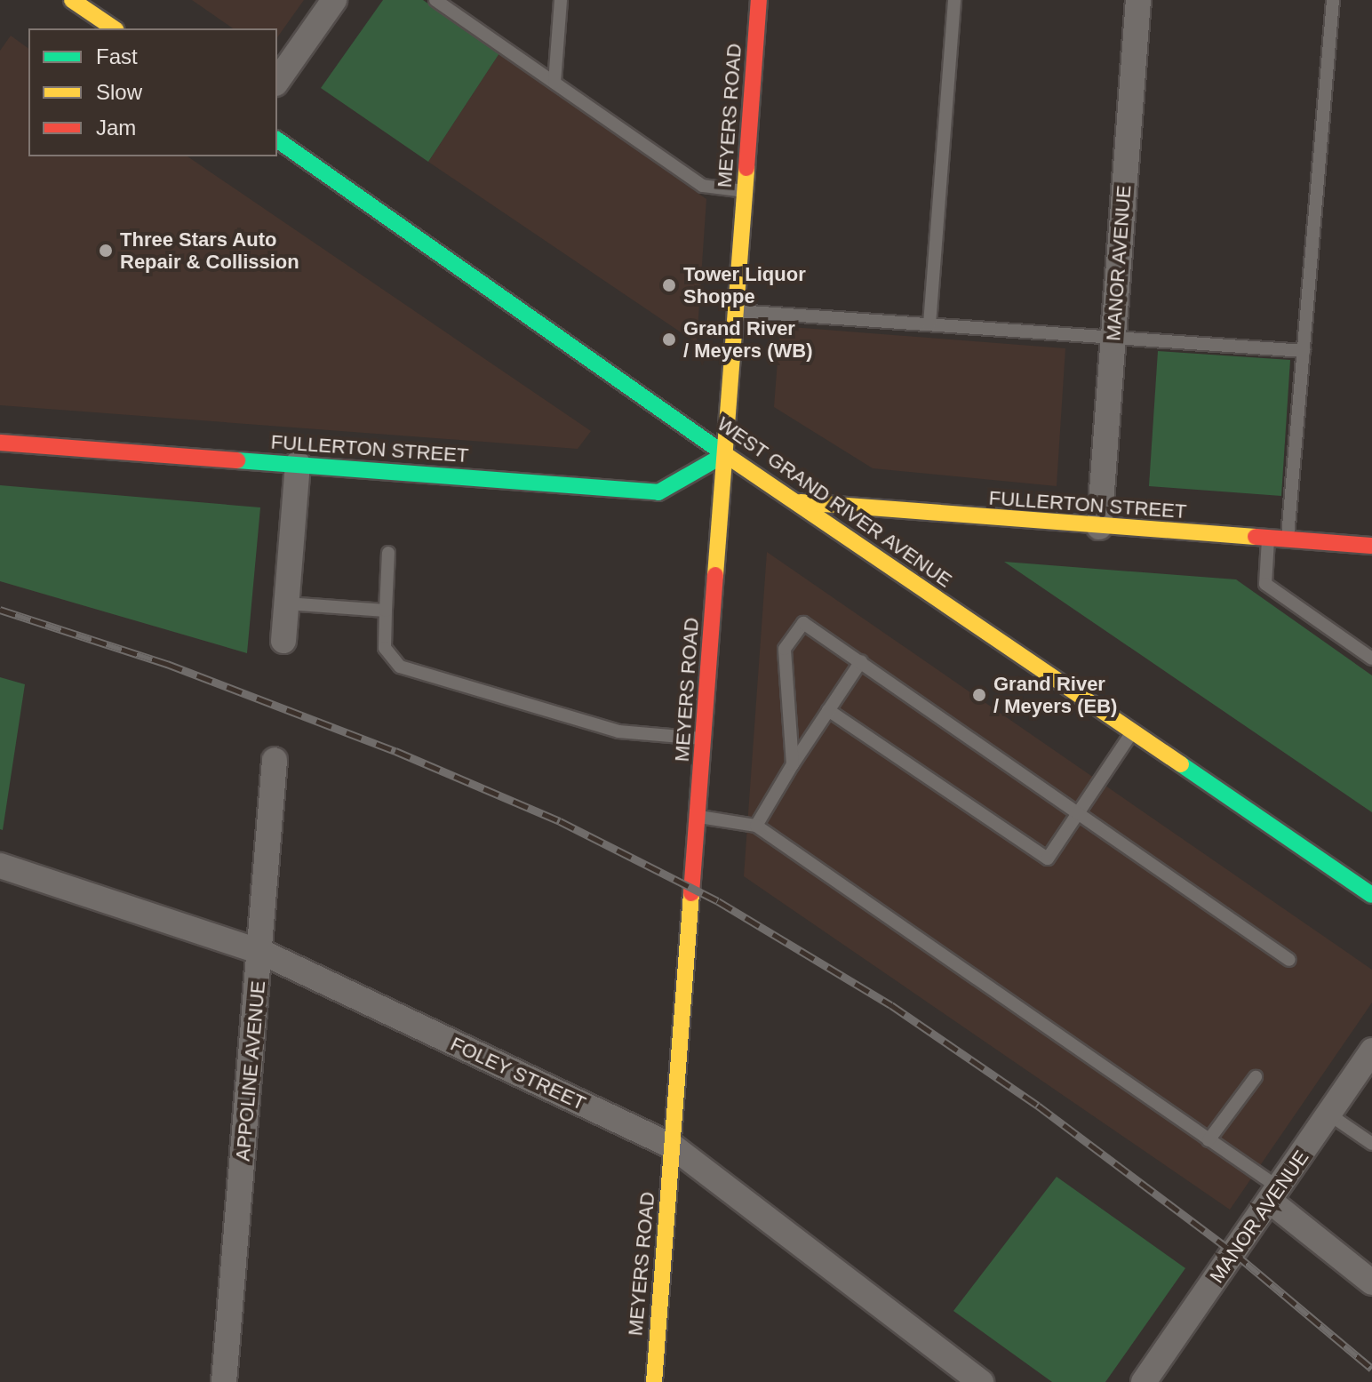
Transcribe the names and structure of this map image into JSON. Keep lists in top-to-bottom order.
{
  "streets": {
    "street": [
      "MEYERS ROAD",
      "MANOR AVENUE",
      "FULLERTON STREET",
      "WEST GRAND RIVER AVENUE",
      "APPOLINE AVENUE",
      "FOLEY STREET"
    ]
  },
  "crossings": [
    ["MEYERS ROAD", "FULLERTON STREET"],
    ["MEYERS ROAD", "WEST GRAND RIVER AVENUE"],
    ["MEYERS ROAD", "FOLEY STREET"],
    ["MANOR AVENUE", "FULLERTON STREET"],
    ["FULLERTON STREET", "WEST GRAND RIVER AVENUE"],
    ["APPOLINE AVENUE", "FOLEY STREET"]
  ],
  "places": [
    "Three Stars Auto Repair & Collission",
    "Tower Liquor Shoppe",
    "Grand River / Meyers (WB)",
    "Grand River / Meyers (EB)"
  ],
  "legend": ["Fast", "Slow", "Jam"]
}
